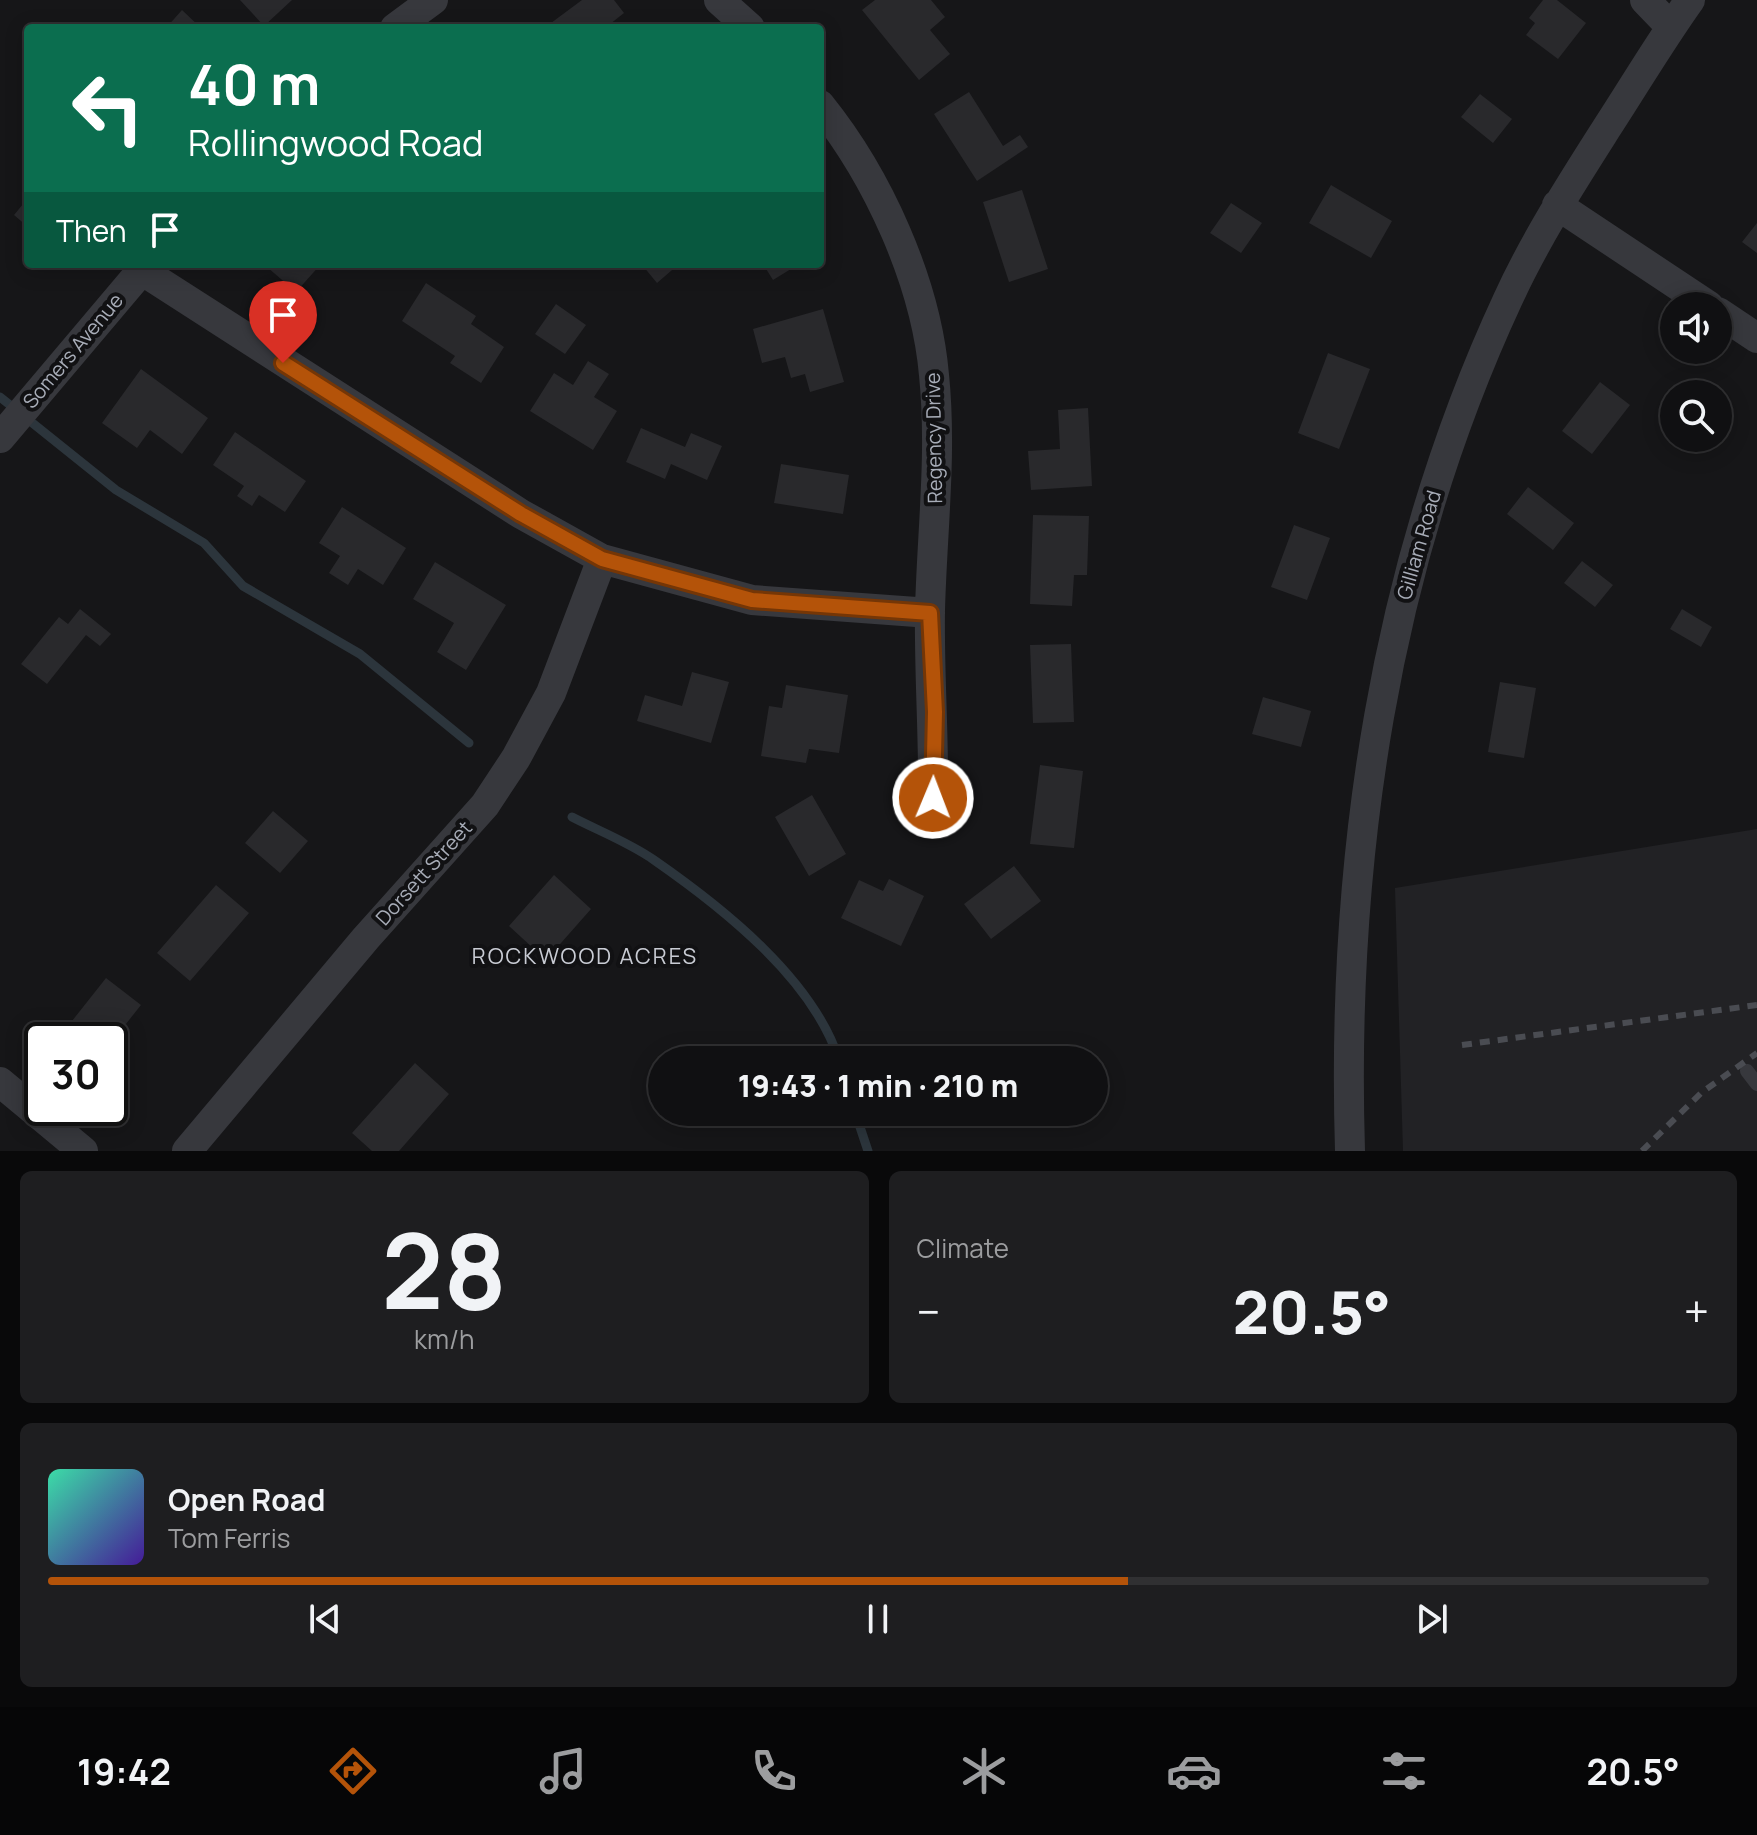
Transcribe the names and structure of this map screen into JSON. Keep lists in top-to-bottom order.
{
  "streets": {
    "street": [
      "Somers Avenue",
      "Regency Drive",
      "Gilliam Road",
      "Dorsett Street"
    ]
  },
  "districts": ["ROCKWOOD ACRES"],
  "page": {
    "turn": ["40 m", "Rollingwood Road"],
    "then": "Then",
    "limit": "30",
    "trip": "19:43 · 1 min · 210 m",
    "tile": [
      ["28", "km/h"],
      "Climate"
    ],
    "heat": ["−", "20.5°", "+"],
    "song": ["Open Road", "Tom Ferris"],
    "tabs": ["19:42", "20.5°"]
  }
}
